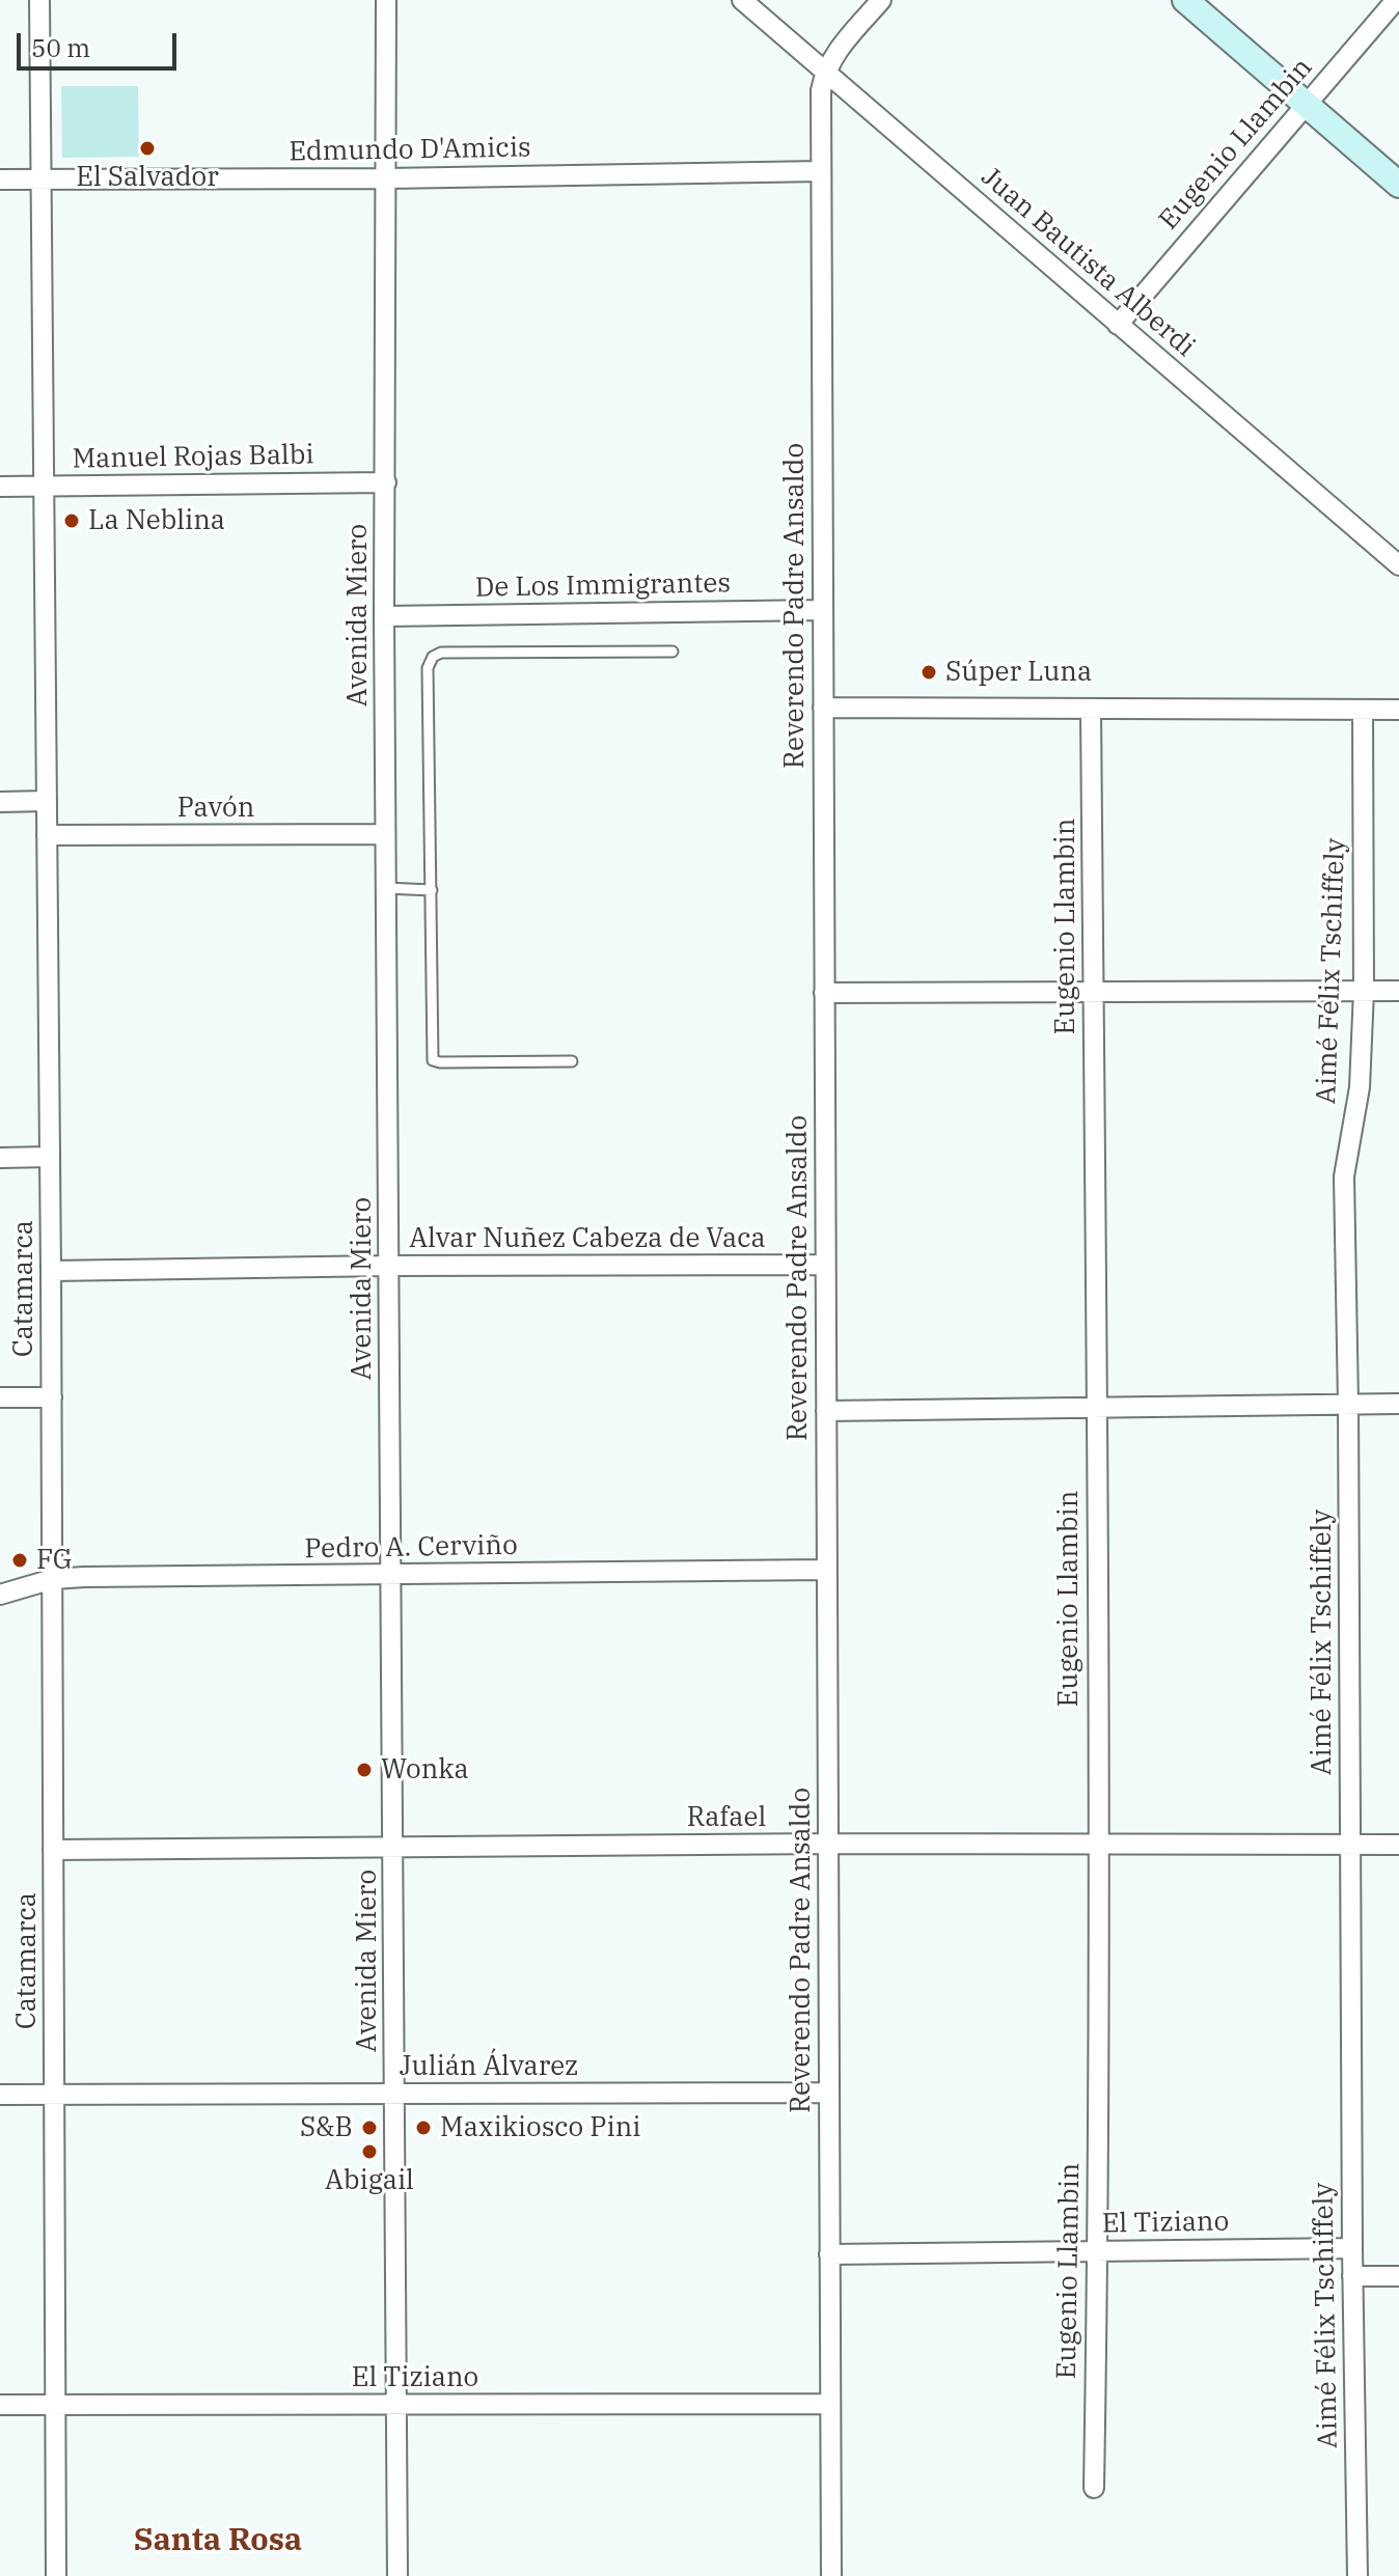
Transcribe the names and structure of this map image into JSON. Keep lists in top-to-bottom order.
{
  "streets": {
    "street": [
      "Eugenio Llambin",
      "Edmundo D'Amicis",
      "Juan Bautista Alberdi",
      "Manuel Rojas Balbi",
      "De Los Immigrantes",
      "Reverendo Padre Ansaldo",
      "Avenida Miero",
      "Pavón",
      "Aimé Félix Tschiffely",
      "Alvar Nuñez Cabeza de Vaca",
      "Catamarca",
      "Pedro A. Cerviño",
      "Rafael",
      "Julián Álvarez",
      "El Tiziano"
    ]
  },
  "crossings": [
    ["Eugenio Llambin", "Juan Bautista Alberdi"],
    ["Eugenio Llambin", "Rafael"],
    ["Eugenio Llambin", "El Tiziano"],
    ["Edmundo D'Amicis", "Reverendo Padre Ansaldo"],
    ["Edmundo D'Amicis", "Avenida Miero"],
    ["Edmundo D'Amicis", "Catamarca"],
    ["Juan Bautista Alberdi", "Reverendo Padre Ansaldo"],
    ["Manuel Rojas Balbi", "Avenida Miero"],
    ["Manuel Rojas Balbi", "Catamarca"],
    ["De Los Immigrantes", "Reverendo Padre Ansaldo"],
    ["De Los Immigrantes", "Avenida Miero"],
    ["Reverendo Padre Ansaldo", "Alvar Nuñez Cabeza de Vaca"],
    ["Reverendo Padre Ansaldo", "Pedro A. Cerviño"],
    ["Reverendo Padre Ansaldo", "Rafael"],
    ["Reverendo Padre Ansaldo", "Julián Álvarez"],
    ["Reverendo Padre Ansaldo", "El Tiziano"],
    ["Avenida Miero", "Pavón"],
    ["Avenida Miero", "Alvar Nuñez Cabeza de Vaca"],
    ["Avenida Miero", "Pedro A. Cerviño"],
    ["Avenida Miero", "Rafael"],
    ["Avenida Miero", "Julián Álvarez"],
    ["Avenida Miero", "El Tiziano"],
    ["Pavón", "Catamarca"],
    ["Aimé Félix Tschiffely", "Rafael"],
    ["Aimé Félix Tschiffely", "El Tiziano"],
    ["Alvar Nuñez Cabeza de Vaca", "Catamarca"],
    ["Catamarca", "Pedro A. Cerviño"],
    ["Catamarca", "Rafael"],
    ["Catamarca", "Julián Álvarez"],
    ["Catamarca", "El Tiziano"]
  ],
  "districts": ["Santa Rosa"],
  "places": [
    "El Salvador",
    "La Neblina",
    "Súper Luna",
    "FG",
    "Wonka",
    "S&B",
    "Maxikiosco Pini",
    "Abigail"
  ],
  "scale_bar": "50 m"
}
